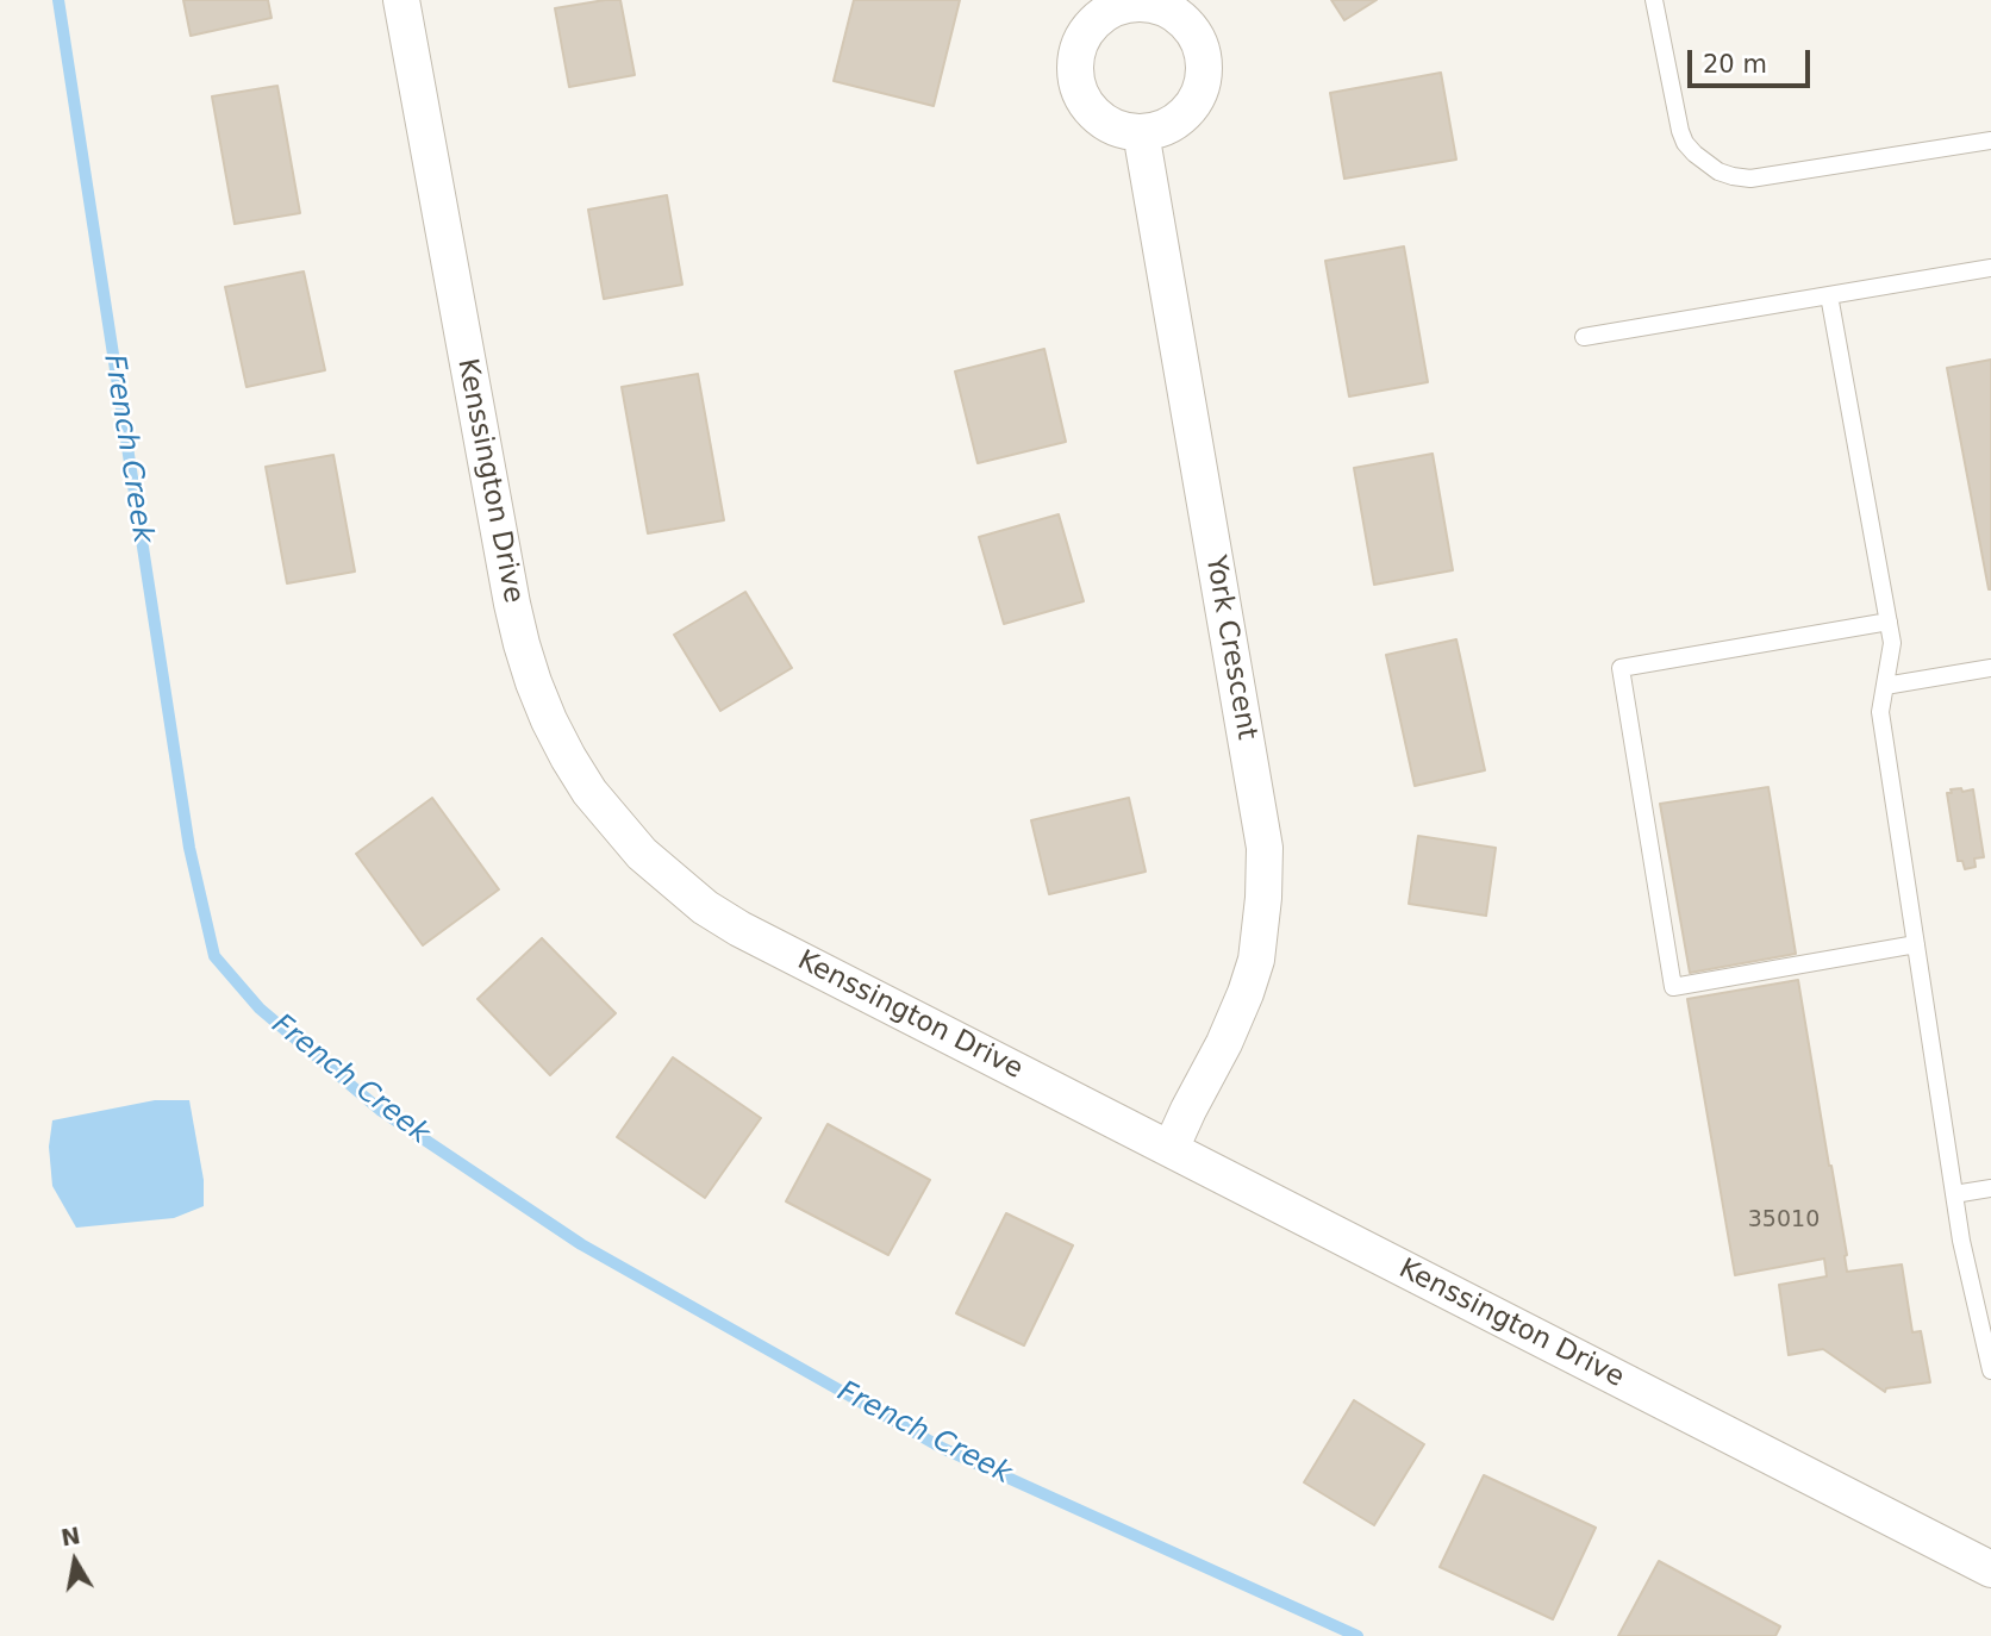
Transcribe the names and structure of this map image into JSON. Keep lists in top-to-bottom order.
{
  "streets": {
    "street": ["Kenssington Drive", "York Crescent"]
  },
  "crossings": [
    ["Kenssington Drive", "York Crescent"]
  ],
  "water": ["French Creek"],
  "house_numbers": ["35010"],
  "scale_bar": "20 m",
  "north": "top"
}
